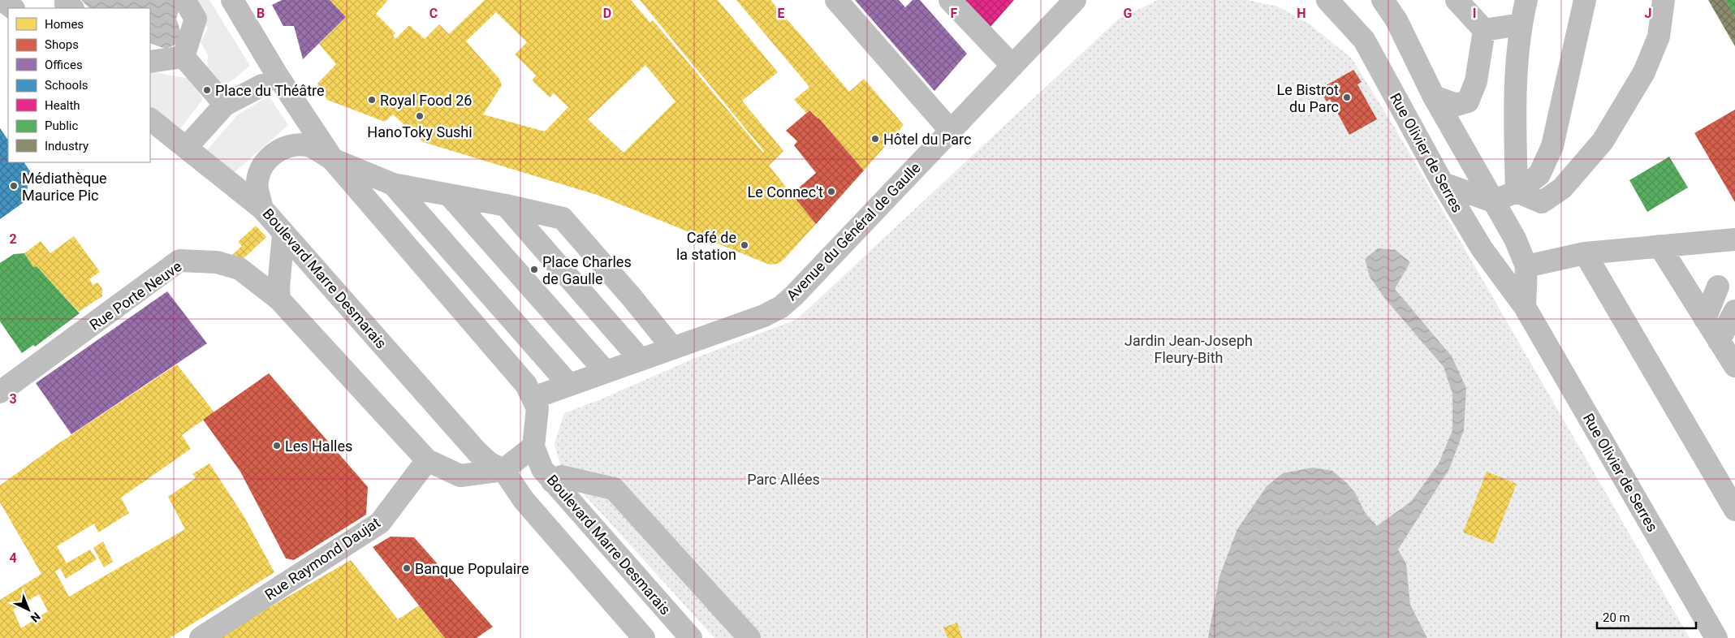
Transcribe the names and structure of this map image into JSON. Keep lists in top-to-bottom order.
{
  "streets": {
    "main road": [
      "Rue Olivier de Serres",
      "Avenue du Général de Gaulle",
      "Boulevard Marre Desmarais",
      "Rue Porte Neuve",
      "Rue Raymond Daujat"
    ]
  },
  "crossings": [
    ["Avenue du Général de Gaulle", "Boulevard Marre Desmarais"],
    ["Rue Porte Neuve", "Rue Raymond Daujat"]
  ],
  "parks": ["Jardin Jean-Joseph Fleury-Bith", "Parc Allées"],
  "places": [
    "Place du Théâtre",
    "Le Bistrot du Parc",
    "Royal Food 26",
    "HanoToky Sushi",
    "Hôtel du Parc",
    "Médiathèque Maurice Pic",
    "Le Connec't",
    "Café de la station",
    "Place Charles de Gaulle",
    "Les Halles",
    "Banque Populaire"
  ],
  "legend": [
    "Homes",
    "Shops",
    "Offices",
    "Schools",
    "Health",
    "Public",
    "Industry"
  ],
  "scale_bar": "20 m",
  "north": "bottom right",
  "grid": {
    "columns": [
      "B",
      "C",
      "D",
      "E",
      "F",
      "G",
      "H",
      "I",
      "J"
    ],
    "rows": ["2", "3", "4"]
  }
}
